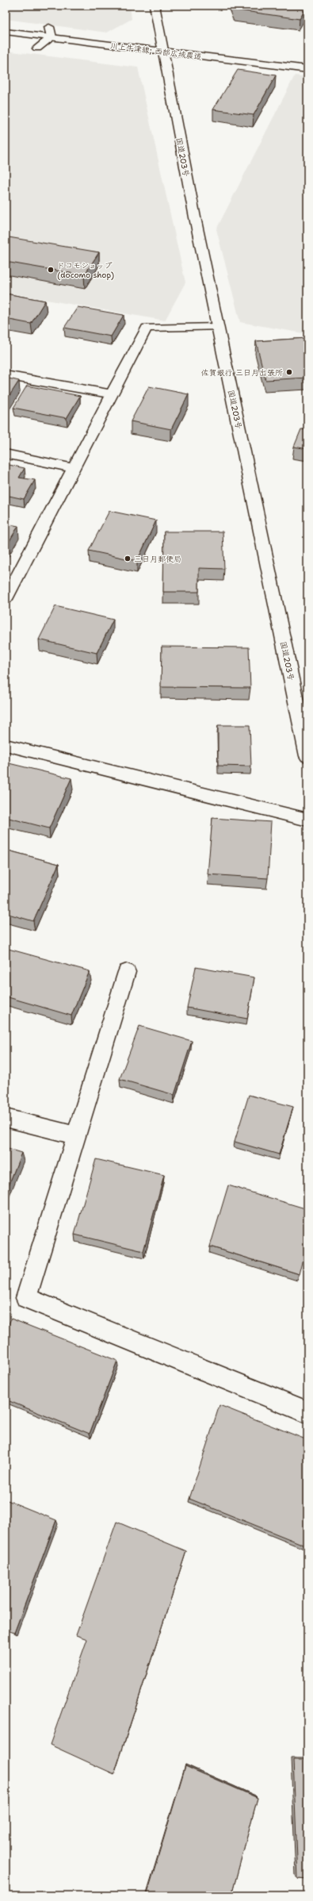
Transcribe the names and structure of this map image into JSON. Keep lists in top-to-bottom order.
{
  "streets": {
    "main road": ["川上牛津線; 西部広域農道", "国道203号"]
  },
  "crossings": [
    ["川上牛津線; 西部広域農道", "国道203号"]
  ],
  "places": ["ドコモショップ (docomo shop)", "佐賀銀行 三日月出張所", "三日月郵便局"]
}
